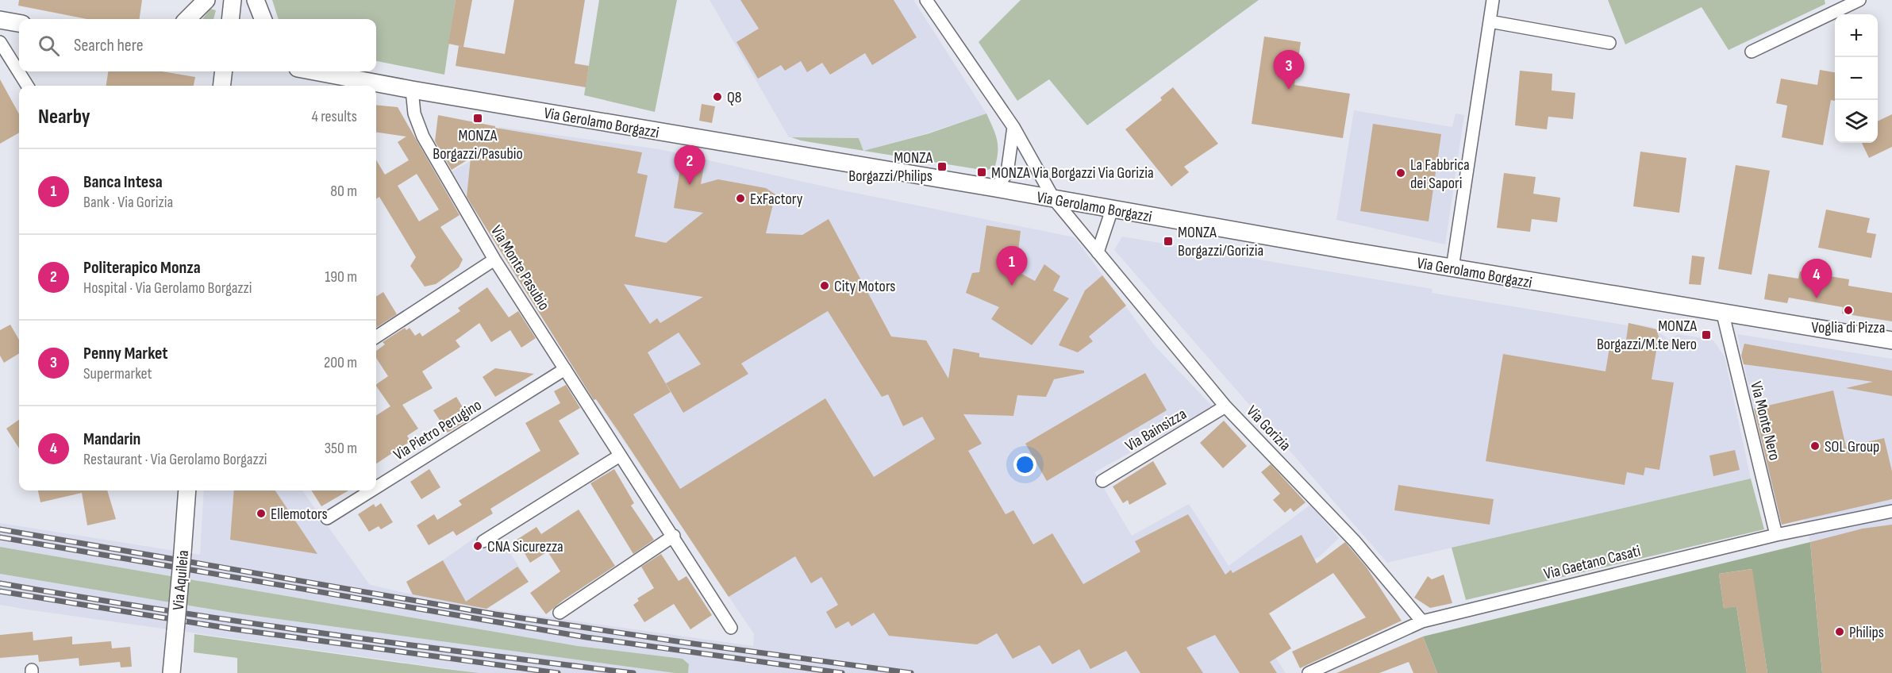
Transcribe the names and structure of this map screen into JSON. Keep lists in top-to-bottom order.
{
  "streets": {
    "main road": ["Via Gerolamo Borgazzi", "Via Aquileia"],
    "street": [
      "Via Monte Pasubio",
      "Via Monte Nero",
      "Via Gorizia",
      "Via Pietro Perugino",
      "Via Bainsizza",
      "Via Gaetano Casati"
    ]
  },
  "crossings": [
    ["Via Gerolamo Borgazzi", "Via Monte Pasubio"],
    ["Via Gerolamo Borgazzi", "Via Monte Nero"],
    ["Via Gerolamo Borgazzi", "Via Gorizia"],
    ["Via Monte Pasubio", "Via Pietro Perugino"],
    ["Via Monte Nero", "Via Gaetano Casati"],
    ["Via Gorizia", "Via Bainsizza"],
    ["Via Gorizia", "Via Gaetano Casati"]
  ],
  "places": {
    "other": [
      "Q8",
      "La Fabbrica dei Sapori",
      "ExFactory",
      "City Motors",
      "Voglia di Pizza",
      "SOL Group",
      "Ellemotors",
      "CNA Sicurezza",
      "Philips"
    ],
    "transit": [
      "MONZA Borgazzi/Pasubio",
      "MONZA Borgazzi/Philips",
      "MONZA Via Borgazzi Via Gorizia",
      "MONZA Borgazzi/Gorizia",
      "MONZA Borgazzi/M.te Nero"
    ]
  },
  "page": {
    "map_buttons": ["+", "−"],
    "search": "Search here",
    "pins": [
      "3",
      "2",
      "1",
      "4"
    ],
    "heading": ["Nearby", "4 results"],
    "list": [
      {
        "mark": "1",
        "name": "Banca Intesa",
        "note": "Bank · Via Gorizia",
        "value": "80 m"
      },
      {
        "mark": "2",
        "name": "Politerapico Monza",
        "note": "Hospital · Via Gerolamo Borgazzi",
        "value": "190 m"
      },
      {
        "mark": "3",
        "name": "Penny Market",
        "note": "Supermarket",
        "value": "200 m"
      },
      {
        "mark": "4",
        "name": "Mandarin",
        "note": "Restaurant · Via Gerolamo Borgazzi",
        "value": "350 m"
      }
    ]
  }
}
